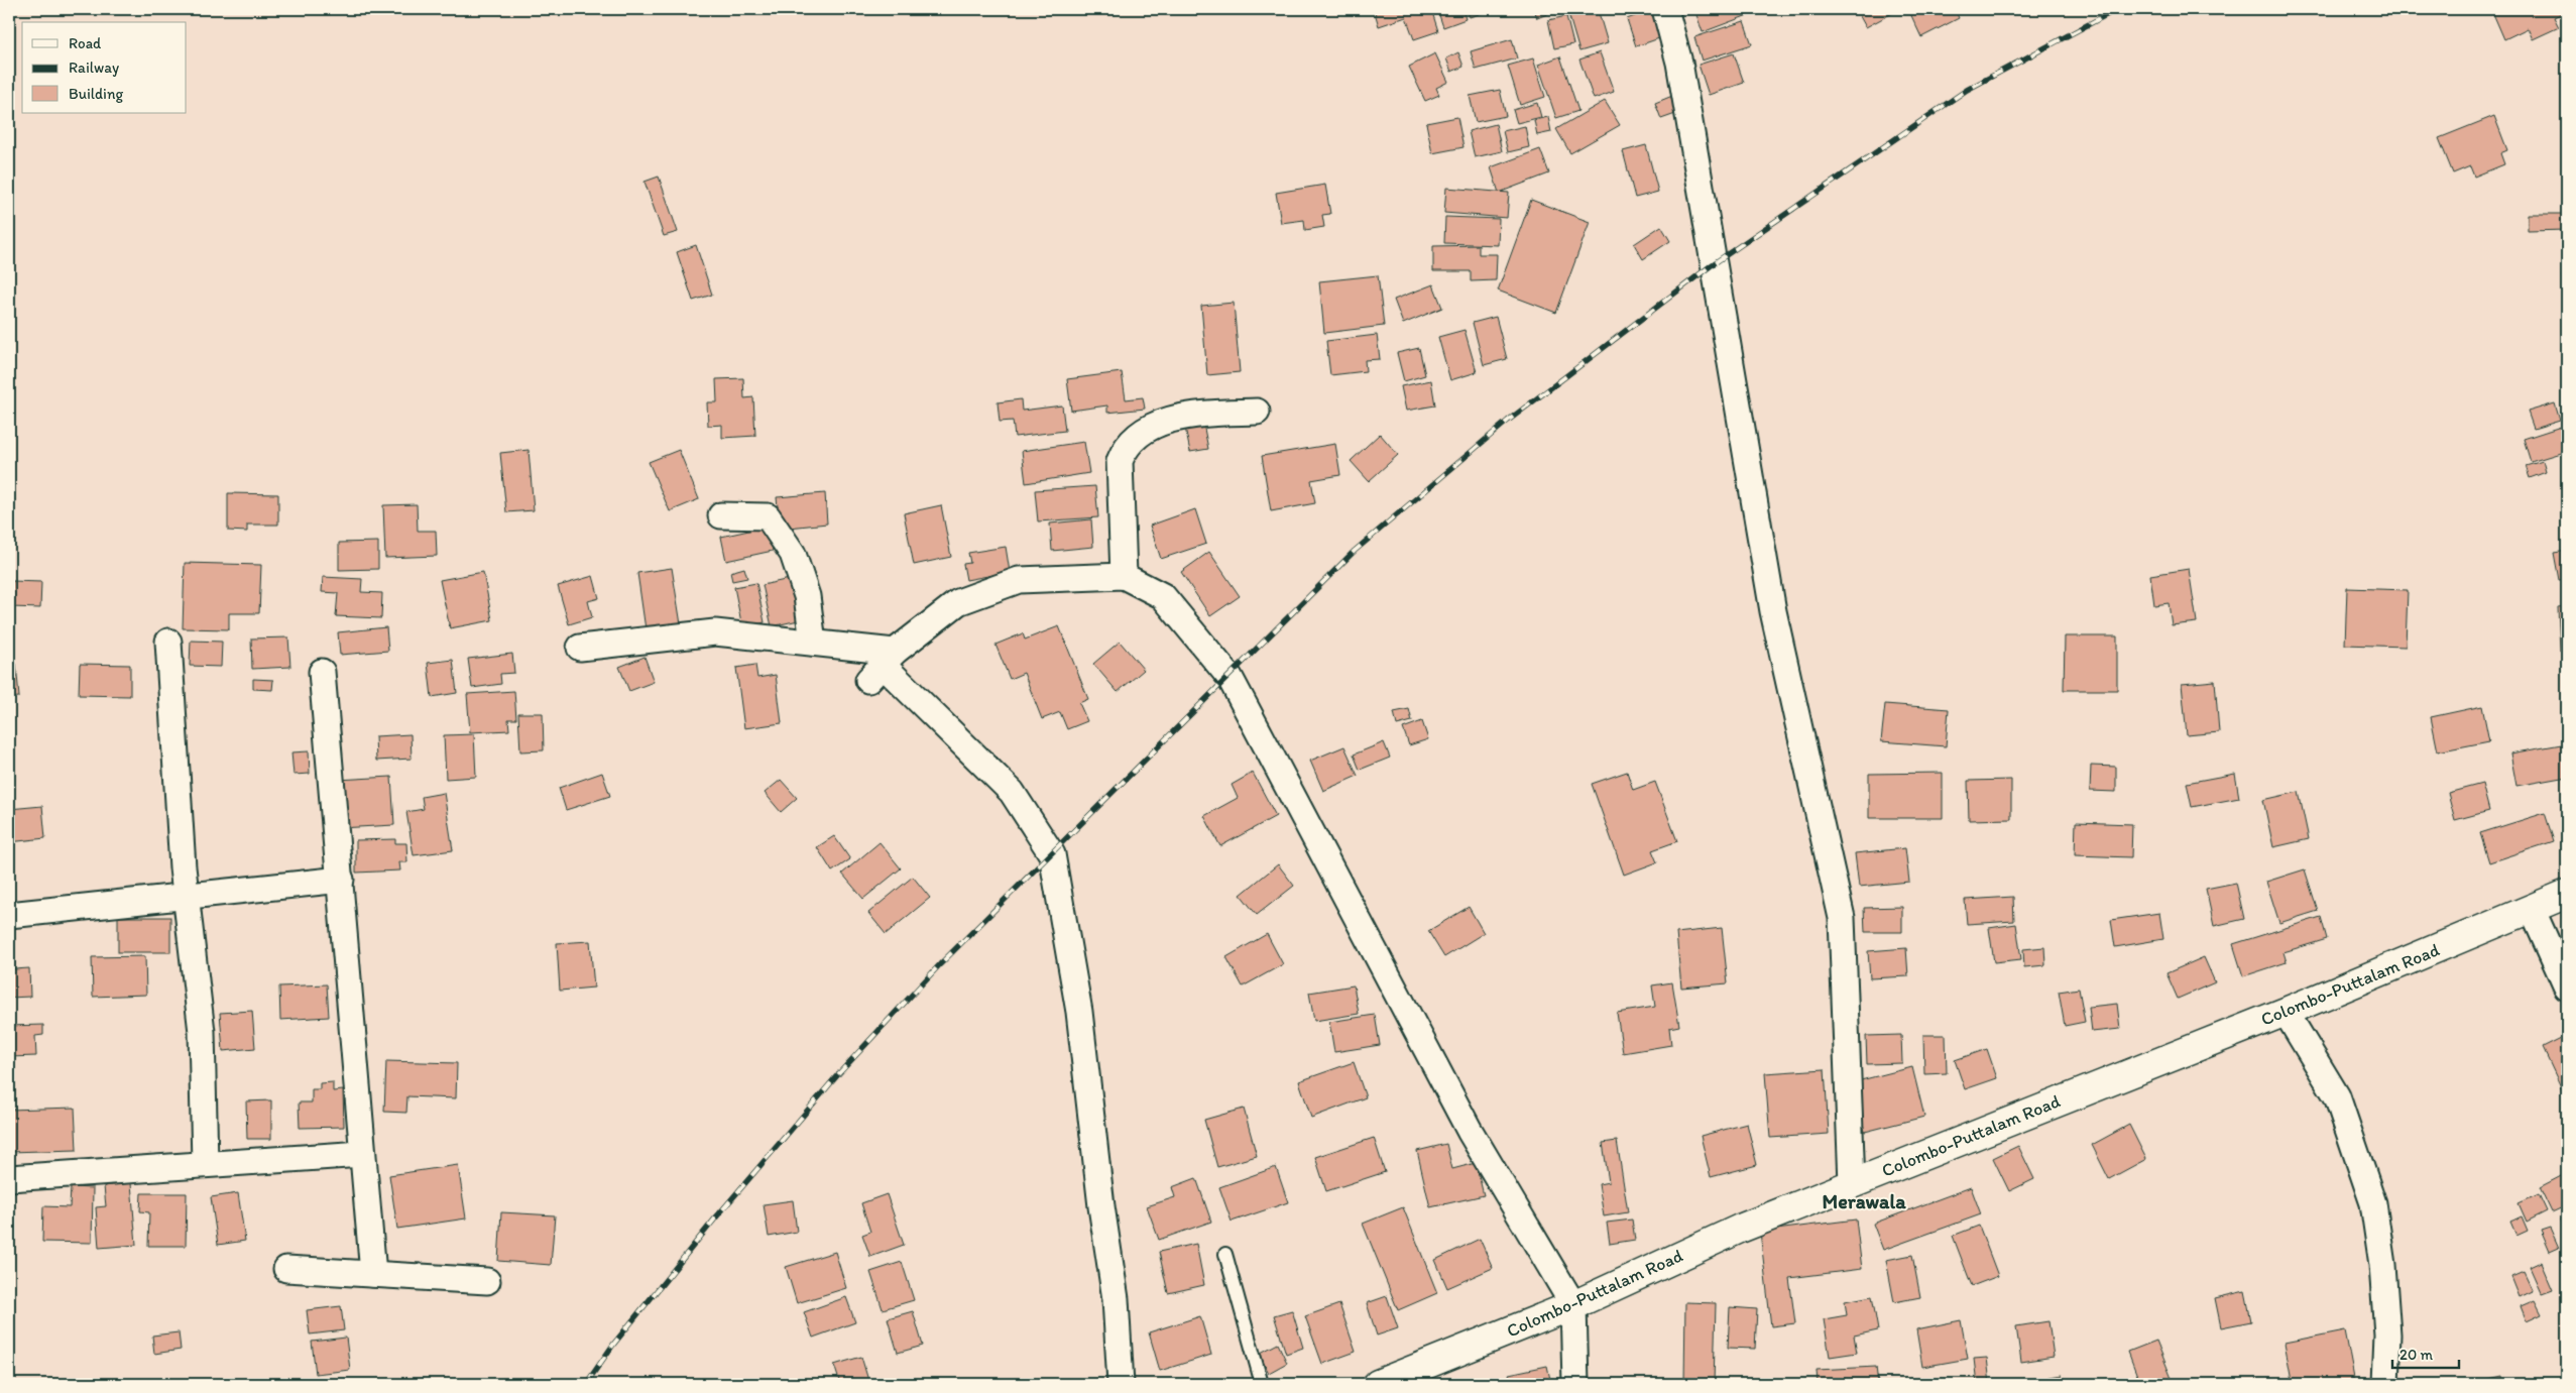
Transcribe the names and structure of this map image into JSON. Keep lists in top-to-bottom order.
{
  "streets": {
    "highway": ["Colombo-Puttalam Road"]
  },
  "districts": ["Merawala"],
  "legend": ["Road", "Railway", "Building"],
  "scale_bar": "20 m"
}
